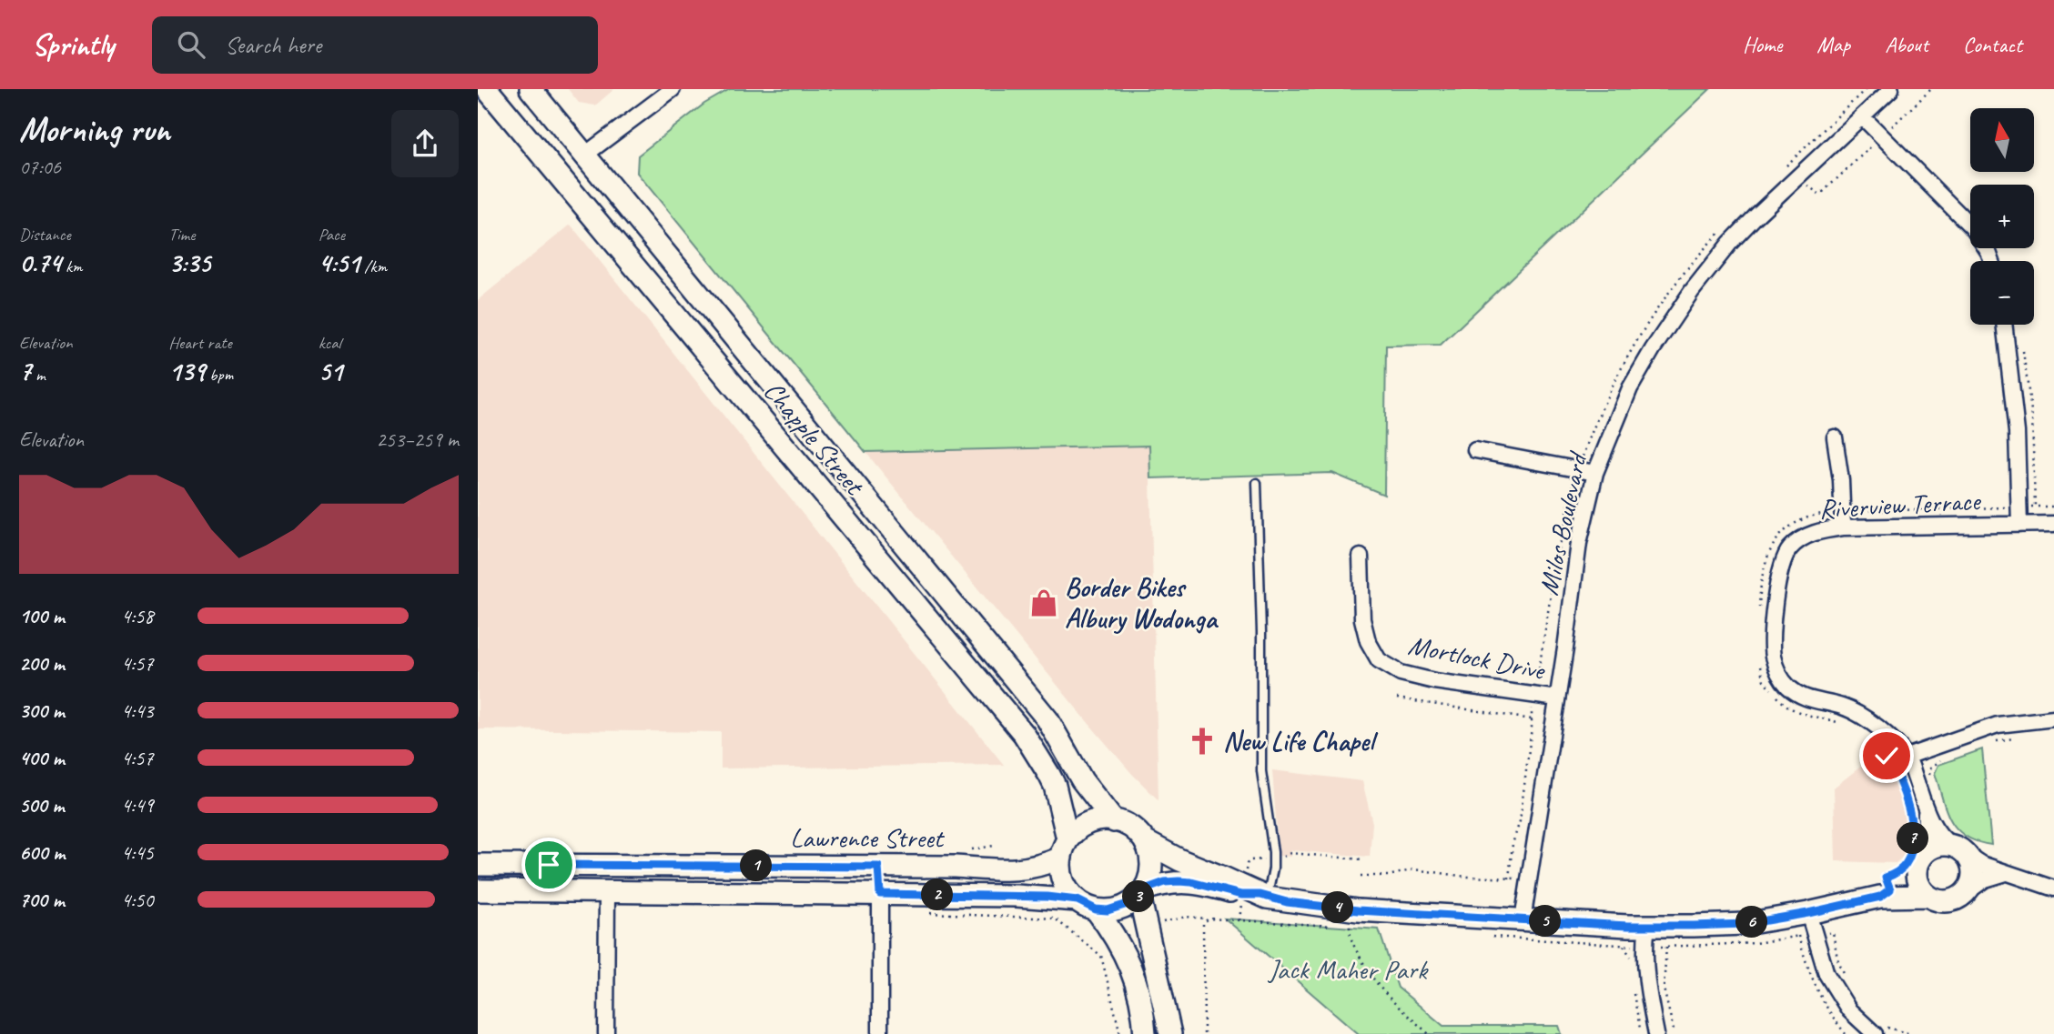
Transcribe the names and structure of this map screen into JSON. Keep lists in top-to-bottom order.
{
  "streets": {
    "street": [
      "Chapple Street",
      "Riverview Terrace",
      "Milos Boulevard",
      "Mortlock Drive",
      "Lawrence Street"
    ]
  },
  "crossings": [
    ["Chapple Street", "Lawrence Street"],
    ["Milos Boulevard", "Mortlock Drive"]
  ],
  "parks": ["Jack Maher Park"],
  "places": {
    "shop": ["Border Bikes Albury Wodonga"],
    "church": ["New Life Chapel"]
  },
  "north": "top",
  "page": {
    "header": "Sprintly",
    "search": "Search here",
    "nav": [
      "Home",
      "Map",
      "About",
      "Contact"
    ],
    "heading": ["Morning run", "07:06"],
    "map_buttons": ["+", "−"],
    "stats": [
      ["Distance", "0.74 km"],
      ["Time", "3:35"],
      ["Pace", "4:51 /km"],
      ["Elevation", "7 m"],
      ["Heart rate", "139 bpm"],
      ["kcal", "51"]
    ],
    "chart": ["Elevation", "253–259 m"],
    "list": [
      {
        "name": "100 m",
        "note": "4:58"
      },
      {
        "name": "200 m",
        "note": "4:57"
      },
      {
        "name": "300 m",
        "note": "4:43"
      },
      {
        "name": "400 m",
        "note": "4:57"
      },
      {
        "name": "500 m",
        "note": "4:49"
      },
      {
        "name": "600 m",
        "note": "4:45"
      },
      {
        "name": "700 m",
        "note": "4:50"
      }
    ],
    "pins": [
      "7",
      "1",
      "2",
      "3",
      "4",
      "5",
      "6"
    ]
  }
}
